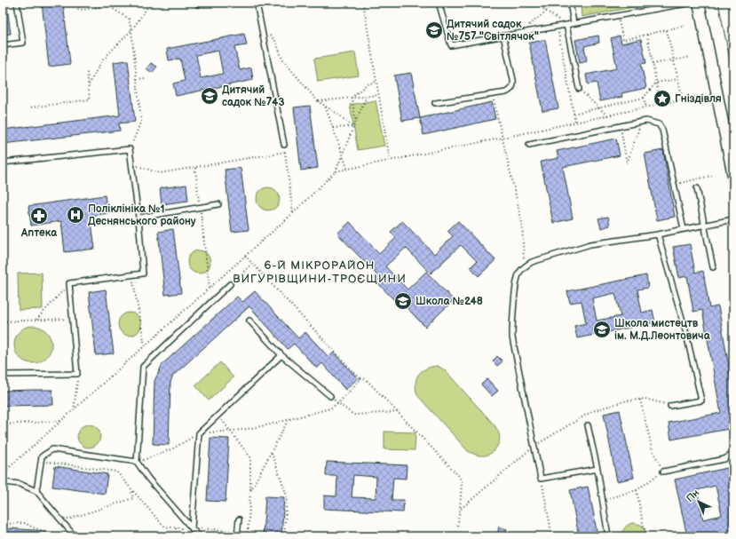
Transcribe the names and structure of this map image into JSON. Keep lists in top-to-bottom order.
{
  "districts": ["6-Й МІКРОРАЙОН ВИГУРІВЩИНИ-ТРОЄЩИНИ"],
  "places": {
    "school or university": [
      "Дитячий садок №757 \"Світлячок\"",
      "Дитячий садок №743",
      "Школа №248",
      "Школа мистецтв ім. М.Д.Леонтовича"
    ],
    "place": ["Гніздівля"],
    "hospital": ["Поліклініка №1 Деснянського району"],
    "pharmacy": ["Аптека"]
  },
  "north": "top left"
}
